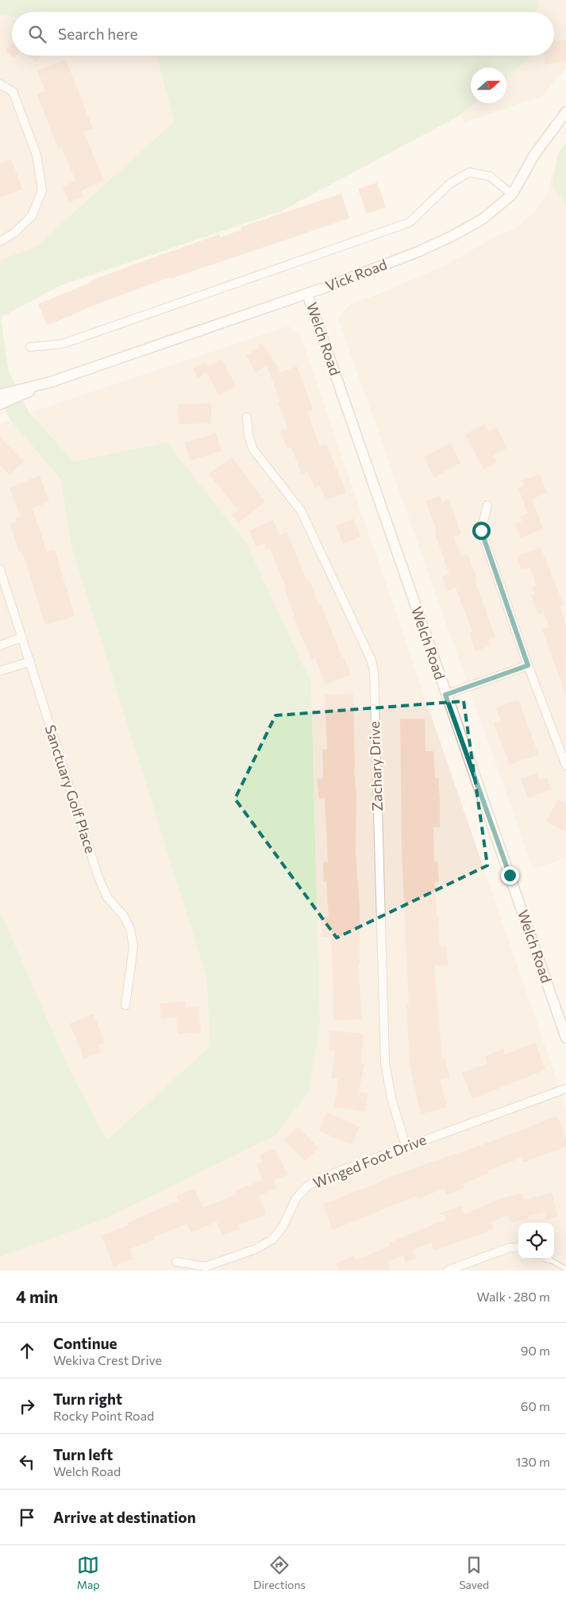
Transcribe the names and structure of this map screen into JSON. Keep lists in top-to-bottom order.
{
  "streets": {
    "street": [
      "Vick Road",
      "Welch Road",
      "Zachary Drive",
      "Sanctuary Golf Place",
      "Winged Foot Drive"
    ]
  },
  "crossings": [
    ["Vick Road", "Welch Road"],
    ["Zachary Drive", "Winged Foot Drive"]
  ],
  "north": "right",
  "page": {
    "search": "Search here",
    "heading": ["4 min", "Walk · 280 m"],
    "list": [
      ["Continue", "Wekiva Crest Drive", "90 m"],
      ["Turn right", "Rocky Point Road", "60 m"],
      ["Turn left", "Welch Road", "130 m"],
      "Arrive at destination"
    ],
    "nav": ["Map", "Directions", "Saved"]
  }
}
